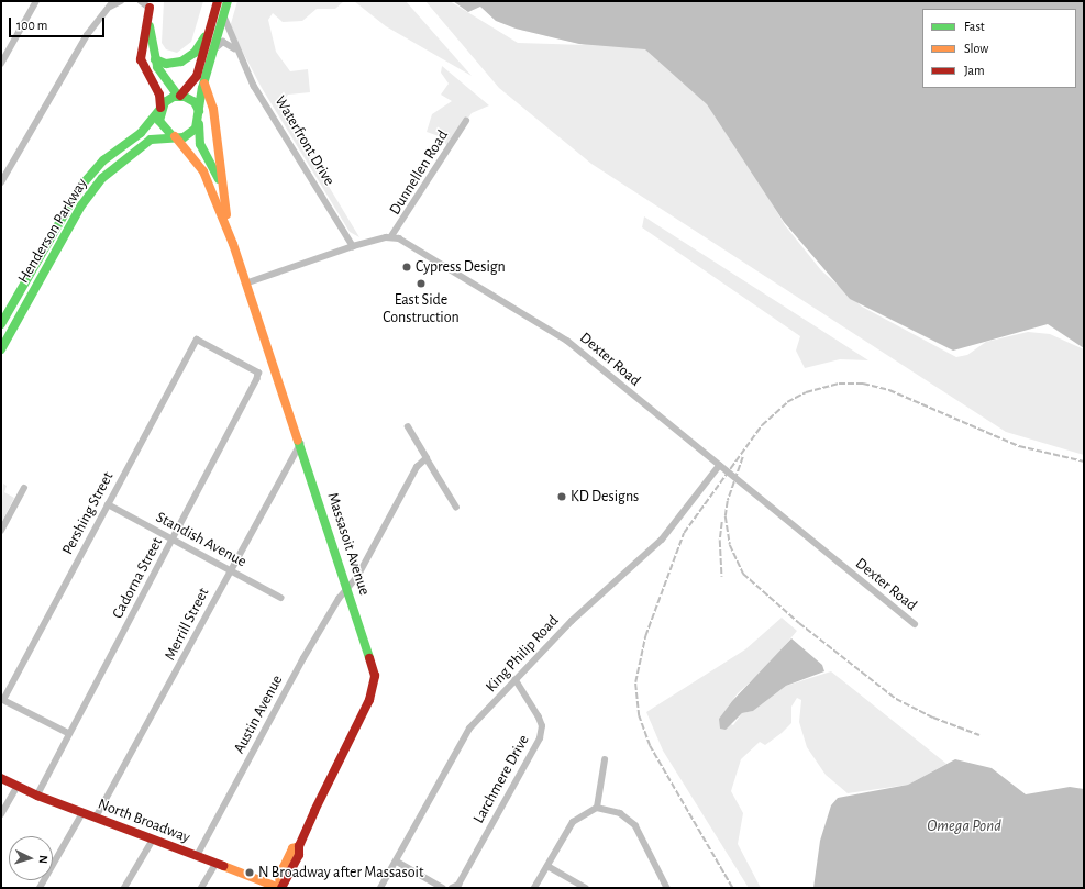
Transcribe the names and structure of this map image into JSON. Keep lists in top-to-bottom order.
{
  "streets": {
    "main road": ["Henderson Parkway", "Massasoit Avenue", "North Broadway"],
    "street": [
      "Waterfront Drive",
      "Dunnellen Road",
      "Dexter Road",
      "Pershing Street",
      "Standish Avenue",
      "Cadorna Street",
      "Merrill Street",
      "King Philip Road",
      "Austin Avenue",
      "Larchmere Drive"
    ]
  },
  "crossings": [
    ["Dunnellen Road", "Dexter Road"],
    ["Henderson Parkway", "Massasoit Avenue"],
    ["Dexter Road", "King Philip Road"],
    ["Pershing Street", "Standish Avenue"],
    ["Pershing Street", "Cadorna Street"],
    ["Standish Avenue", "Cadorna Street"],
    ["Standish Avenue", "Merrill Street"],
    ["Massasoit Avenue", "Merrill Street"],
    ["Massasoit Avenue", "Austin Avenue"],
    ["Massasoit Avenue", "North Broadway"],
    ["Cadorna Street", "North Broadway"],
    ["Merrill Street", "North Broadway"],
    ["King Philip Road", "Larchmere Drive"],
    ["Austin Avenue", "North Broadway"]
  ],
  "water": ["Omega Pond"],
  "places": [
    "Cypress Design",
    "East Side Construction",
    "KD Designs",
    "N Broadway after Massasoit"
  ],
  "legend": ["Fast", "Slow", "Jam"],
  "scale_bar": "100 m",
  "north": "right"
}
